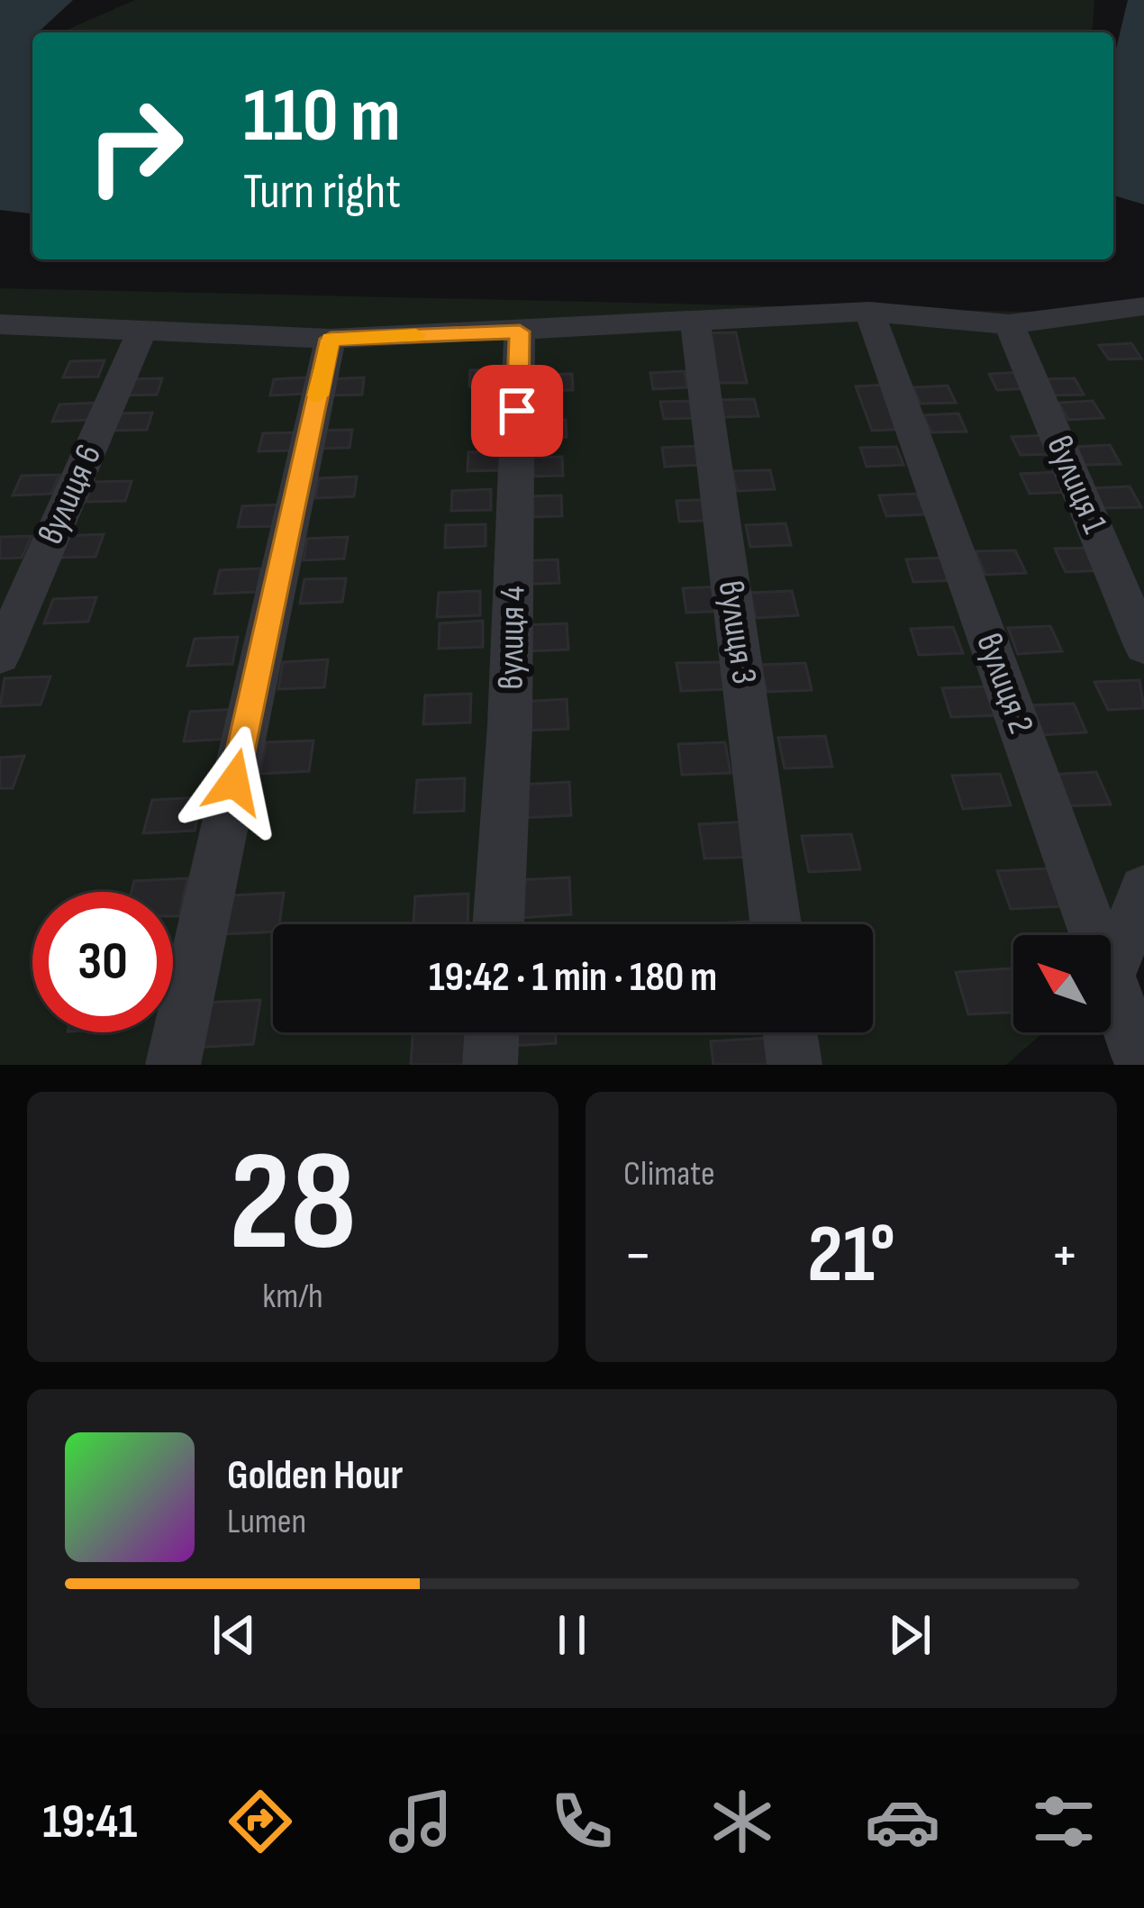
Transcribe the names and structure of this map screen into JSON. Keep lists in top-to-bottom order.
{
  "streets": {
    "street": [
      "вулиця 1",
      "вулиця 6",
      "вулиця 3",
      "вулиця 4",
      "вулиця 2"
    ]
  },
  "north": "top left",
  "page": {
    "turn": ["110 m", "Turn right"],
    "limit": "30",
    "trip": "19:42 · 1 min · 180 m",
    "tile": [
      ["28", "km/h"],
      "Climate"
    ],
    "heat": ["−", "21°", "+"],
    "song": ["Golden Hour", "Lumen"],
    "tabs": "19:41"
  }
}
